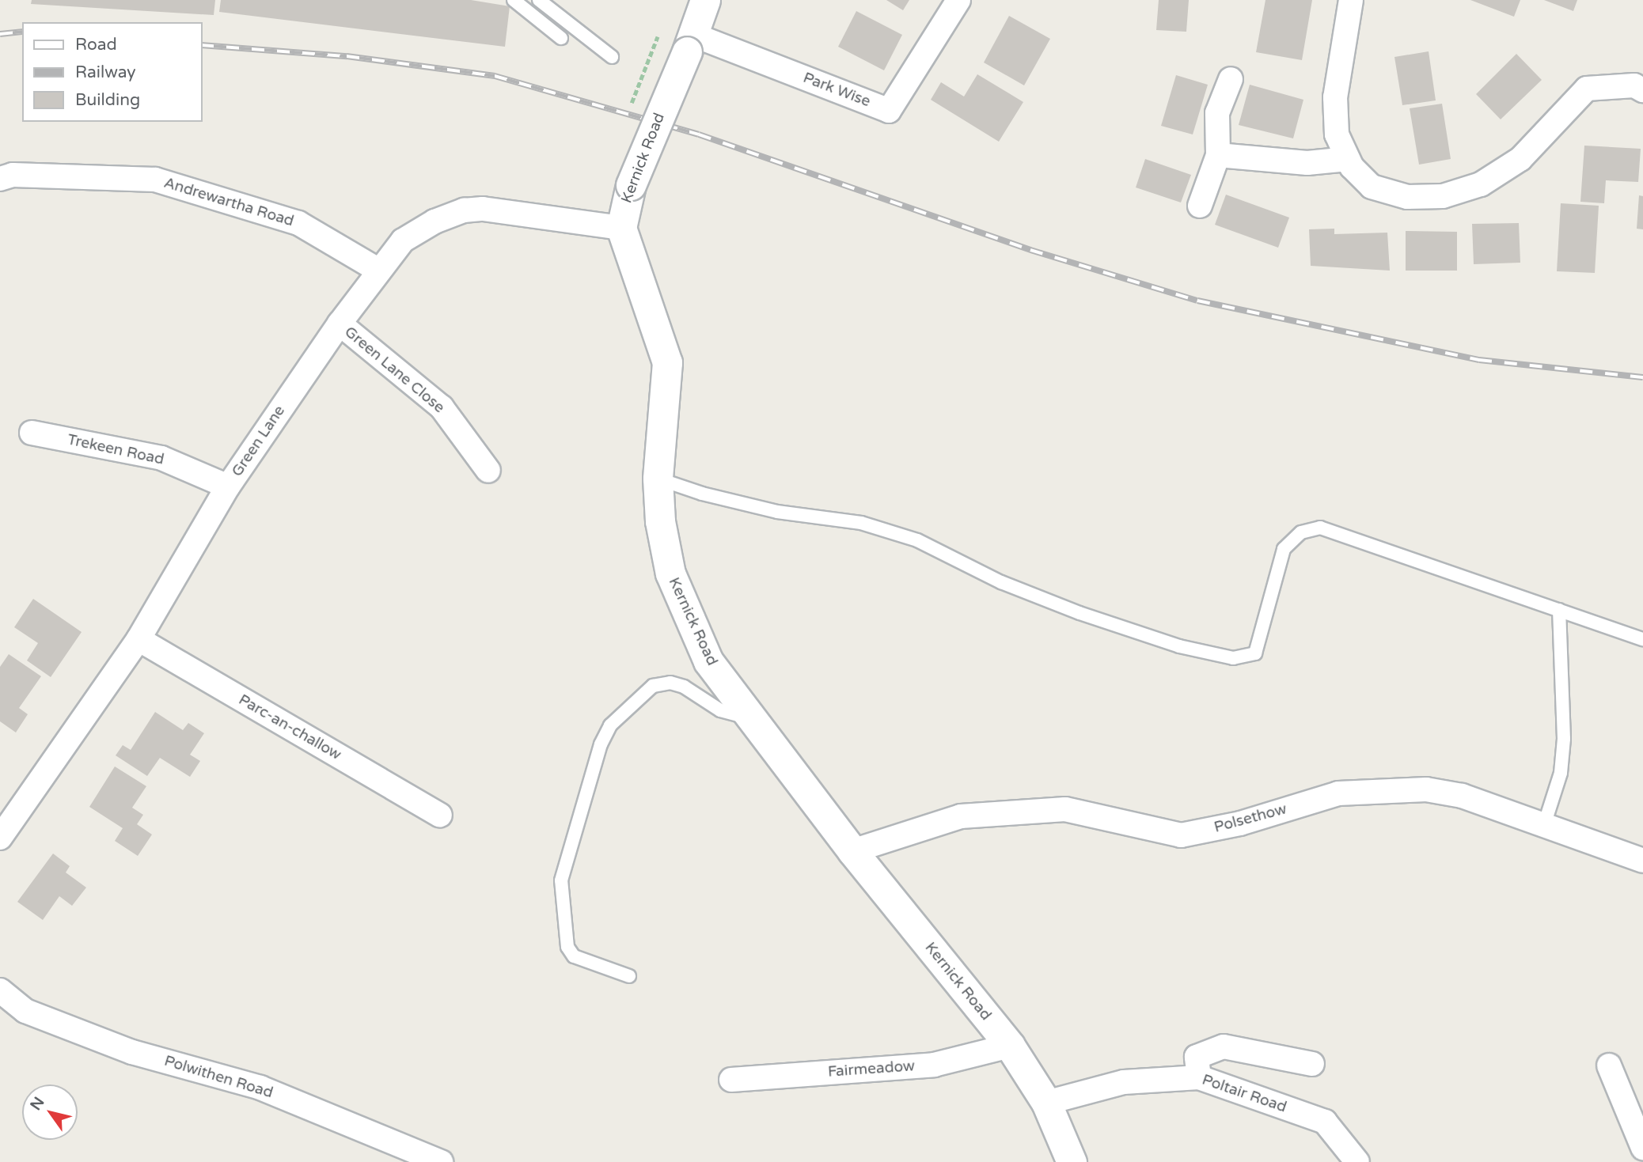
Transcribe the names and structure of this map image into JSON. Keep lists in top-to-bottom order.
{
  "streets": {
    "street": [
      "Park Wise",
      "Kernick Road",
      "Andrewartha Road",
      "Green Lane Close",
      "Green Lane",
      "Trekeen Road",
      "Parc-an-challow",
      "Polsethow",
      "Fairmeadow",
      "Polwithen Road",
      "Poltair Road"
    ]
  },
  "crossings": [
    ["Park Wise", "Kernick Road"],
    ["Kernick Road", "Green Lane"],
    ["Kernick Road", "Polsethow"],
    ["Kernick Road", "Fairmeadow"],
    ["Kernick Road", "Poltair Road"],
    ["Andrewartha Road", "Green Lane"],
    ["Green Lane Close", "Green Lane"],
    ["Green Lane", "Trekeen Road"],
    ["Green Lane", "Parc-an-challow"]
  ],
  "legend": ["Road", "Railway", "Building"],
  "north": "top left"
}
